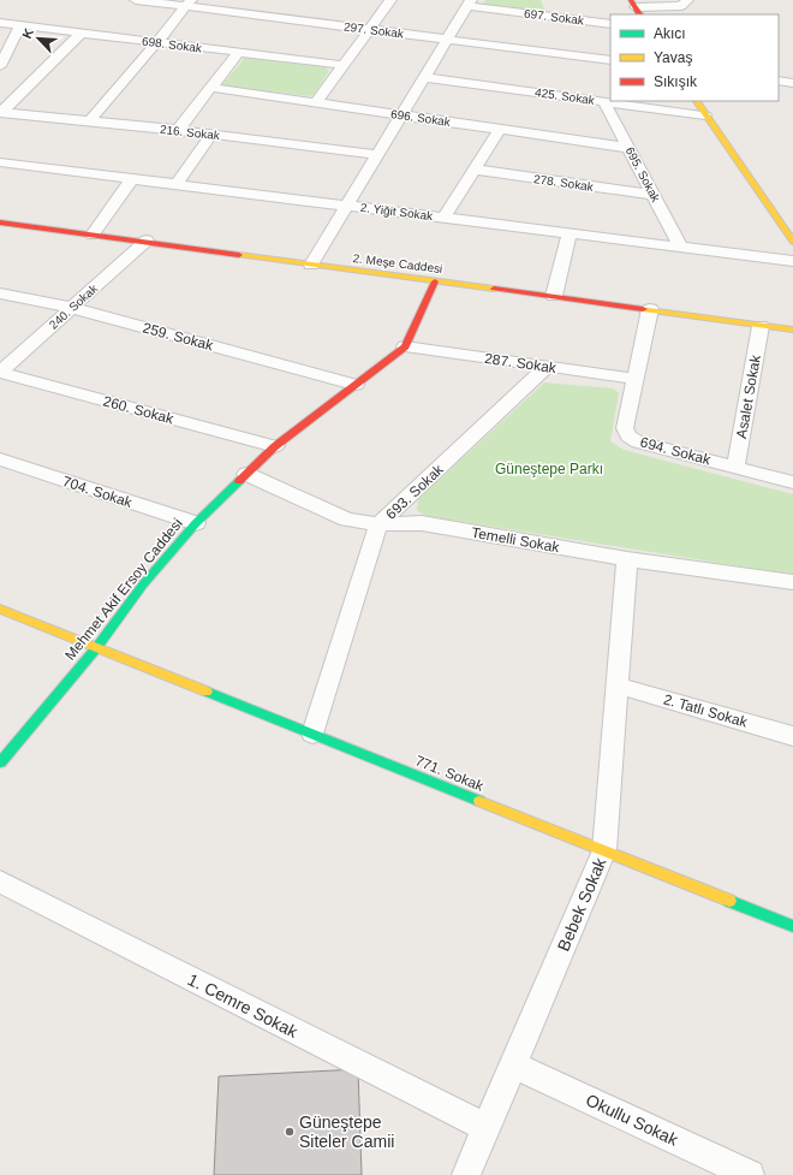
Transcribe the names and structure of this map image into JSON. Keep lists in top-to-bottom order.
{
  "streets": {
    "street": [
      "697. Sokak",
      "297. Sokak",
      "698. Sokak",
      "425. Sokak",
      "696. Sokak",
      "216. Sokak",
      "695. Sokak",
      "278. Sokak",
      "2. Yiğit Sokak",
      "2. Meşe Caddesi",
      "240. Sokak",
      "259. Sokak",
      "287. Sokak",
      "Asalet Sokak",
      "260. Sokak",
      "694. Sokak",
      "704. Sokak",
      "693. Sokak",
      "Temelli Sokak",
      "Mehmet Akif Ersoy Caddesi",
      "2. Tatlı Sokak",
      "771. Sokak",
      "Bebek Sokak",
      "1. Cemre Sokak",
      "Okullu Sokak"
    ]
  },
  "crossings": [
    ["425. Sokak", "695. Sokak"],
    ["696. Sokak", "695. Sokak"],
    ["695. Sokak", "278. Sokak"],
    ["695. Sokak", "2. Yiğit Sokak"],
    ["2. Meşe Caddesi", "240. Sokak"],
    ["2. Meşe Caddesi", "Asalet Sokak"],
    ["2. Meşe Caddesi", "694. Sokak"],
    ["2. Meşe Caddesi", "Mehmet Akif Ersoy Caddesi"],
    ["240. Sokak", "259. Sokak"],
    ["240. Sokak", "260. Sokak"],
    ["259. Sokak", "Mehmet Akif Ersoy Caddesi"],
    ["287. Sokak", "694. Sokak"],
    ["287. Sokak", "693. Sokak"],
    ["287. Sokak", "Mehmet Akif Ersoy Caddesi"],
    ["Asalet Sokak", "694. Sokak"],
    ["260. Sokak", "Mehmet Akif Ersoy Caddesi"],
    ["704. Sokak", "Mehmet Akif Ersoy Caddesi"],
    ["693. Sokak", "Temelli Sokak"],
    ["693. Sokak", "771. Sokak"],
    ["Temelli Sokak", "Mehmet Akif Ersoy Caddesi"],
    ["Temelli Sokak", "Bebek Sokak"],
    ["Mehmet Akif Ersoy Caddesi", "771. Sokak"],
    ["2. Tatlı Sokak", "Bebek Sokak"],
    ["771. Sokak", "Bebek Sokak"],
    ["Bebek Sokak", "1. Cemre Sokak"],
    ["Bebek Sokak", "Okullu Sokak"]
  ],
  "parks": ["Güneştepe Parkı"],
  "places": ["Güneştepe Siteler Camii"],
  "legend": ["Akıcı", "Yavaş", "Sıkışık"],
  "north": "top left"
}
